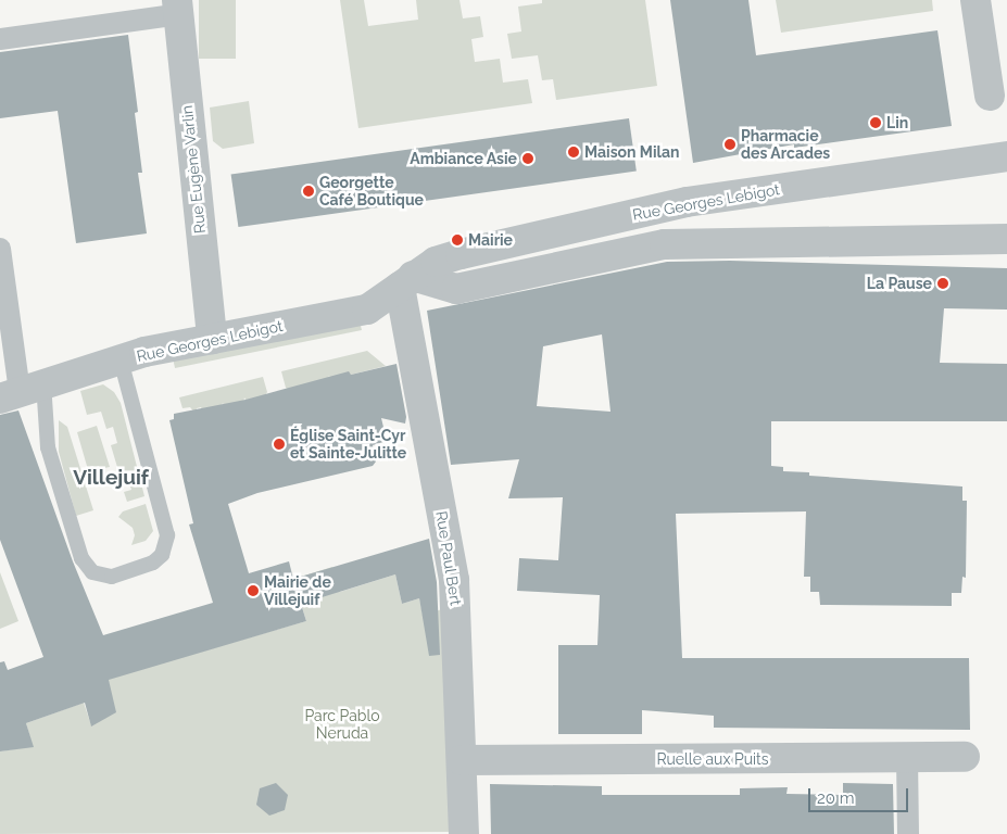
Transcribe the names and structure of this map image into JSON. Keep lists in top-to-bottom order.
{
  "streets": {
    "street": [
      "Rue Eugène Varlin",
      "Rue Georges Lebigot",
      "Rue Paul Bert",
      "Ruelle aux Puits"
    ]
  },
  "crossings": [
    ["Rue Eugène Varlin", "Rue Georges Lebigot"],
    ["Rue Georges Lebigot", "Rue Paul Bert"],
    ["Rue Paul Bert", "Ruelle aux Puits"]
  ],
  "districts": ["Villejuif"],
  "parks": ["Parc Pablo Neruda"],
  "places": [
    "Lin",
    "Pharmacie des Arcades",
    "Maison Milan",
    "Ambiance Asie",
    "Georgette Café Boutique",
    "Mairie",
    "La Pause",
    "Église Saint-Cyr et Sainte-Julitte",
    "Mairie de Villejuif"
  ],
  "scale_bar": "20 m"
}
